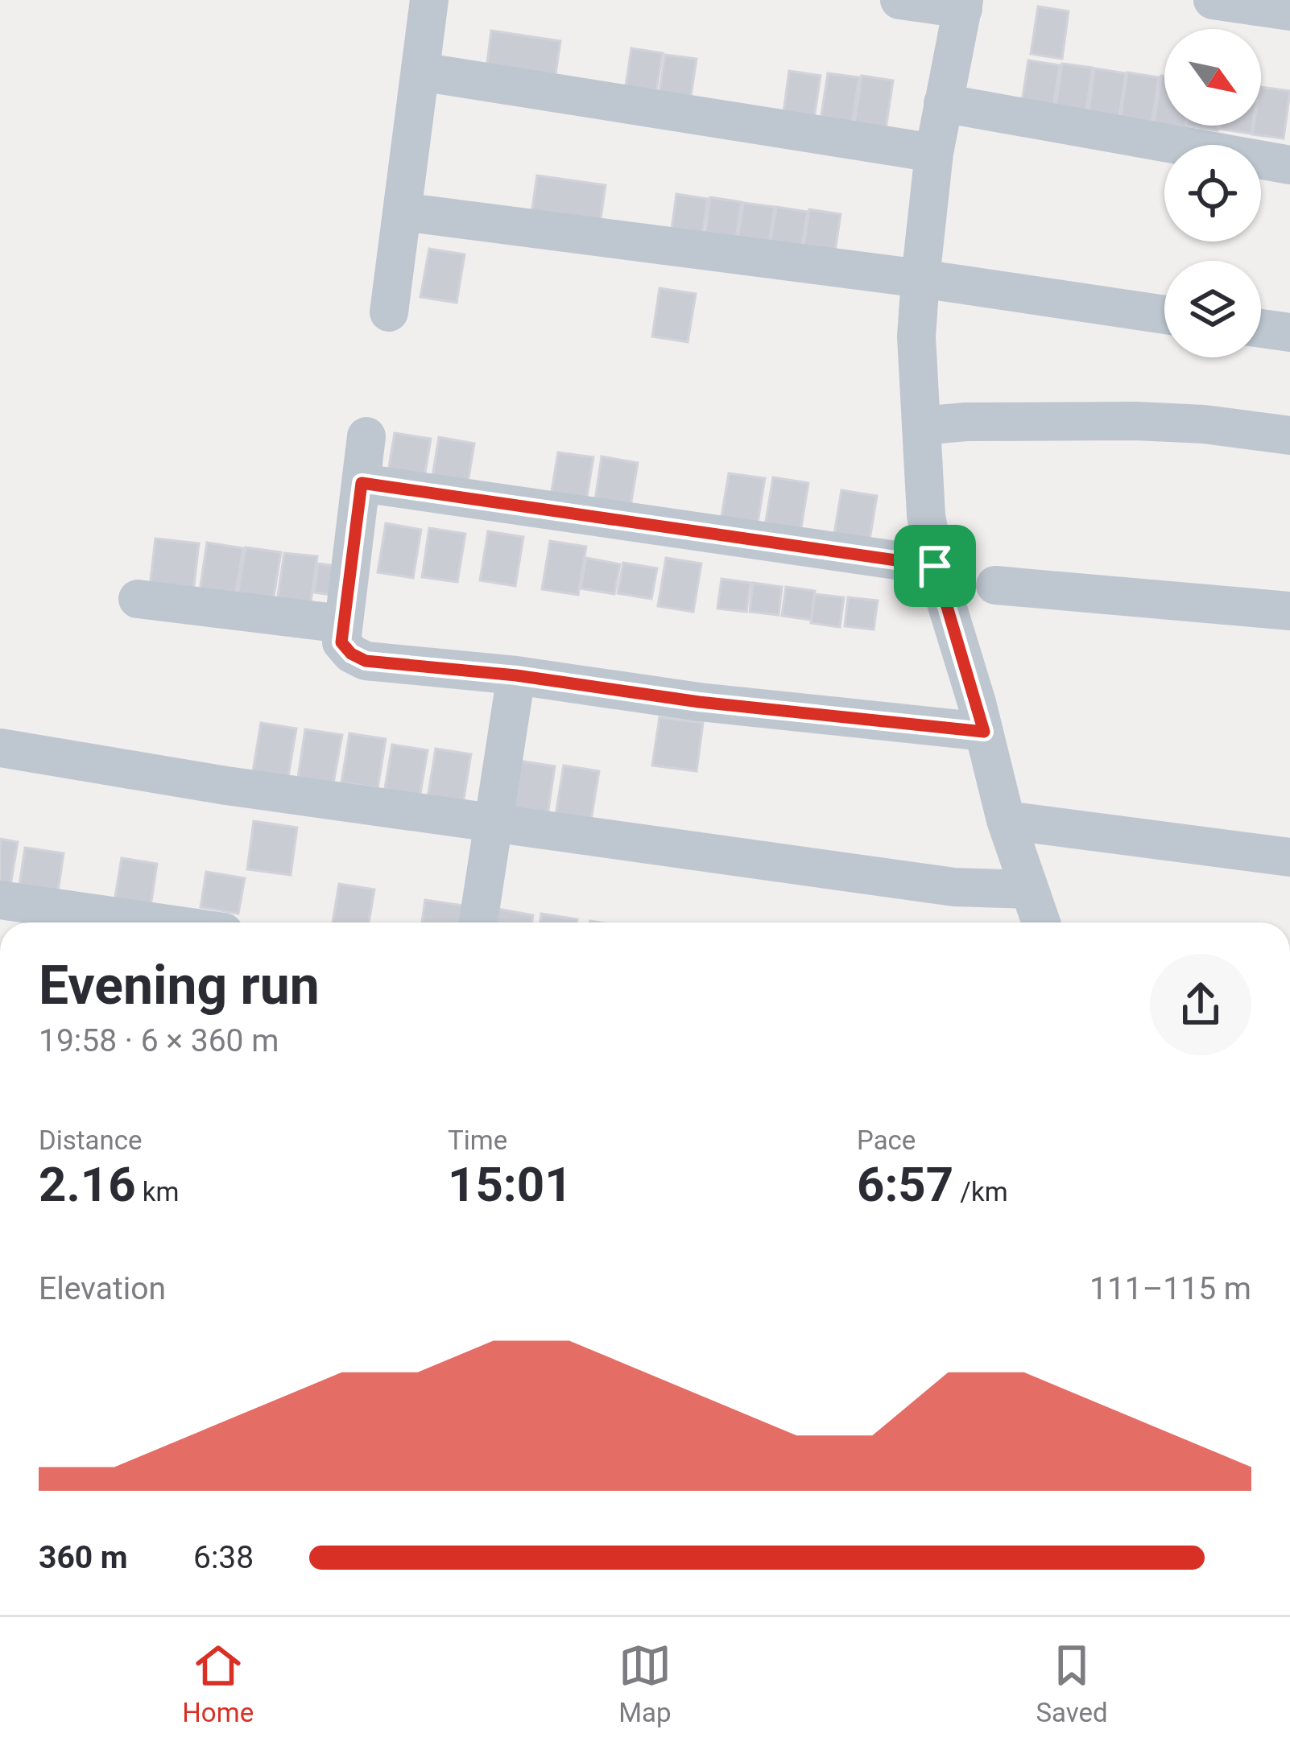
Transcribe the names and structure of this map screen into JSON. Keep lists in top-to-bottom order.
{
  "north": "bottom right",
  "page": {
    "heading": ["Evening run", "19:58 · 6 × 360 m"],
    "stats": [
      ["Distance", "2.16 km"],
      ["Time", "15:01"],
      ["Pace", "6:57 /km"]
    ],
    "chart": ["Elevation", "111–115 m"],
    "list": [
      {
        "name": "360 m",
        "note": "6:38"
      }
    ],
    "tabs": ["Home", "Map", "Saved"]
  }
}
